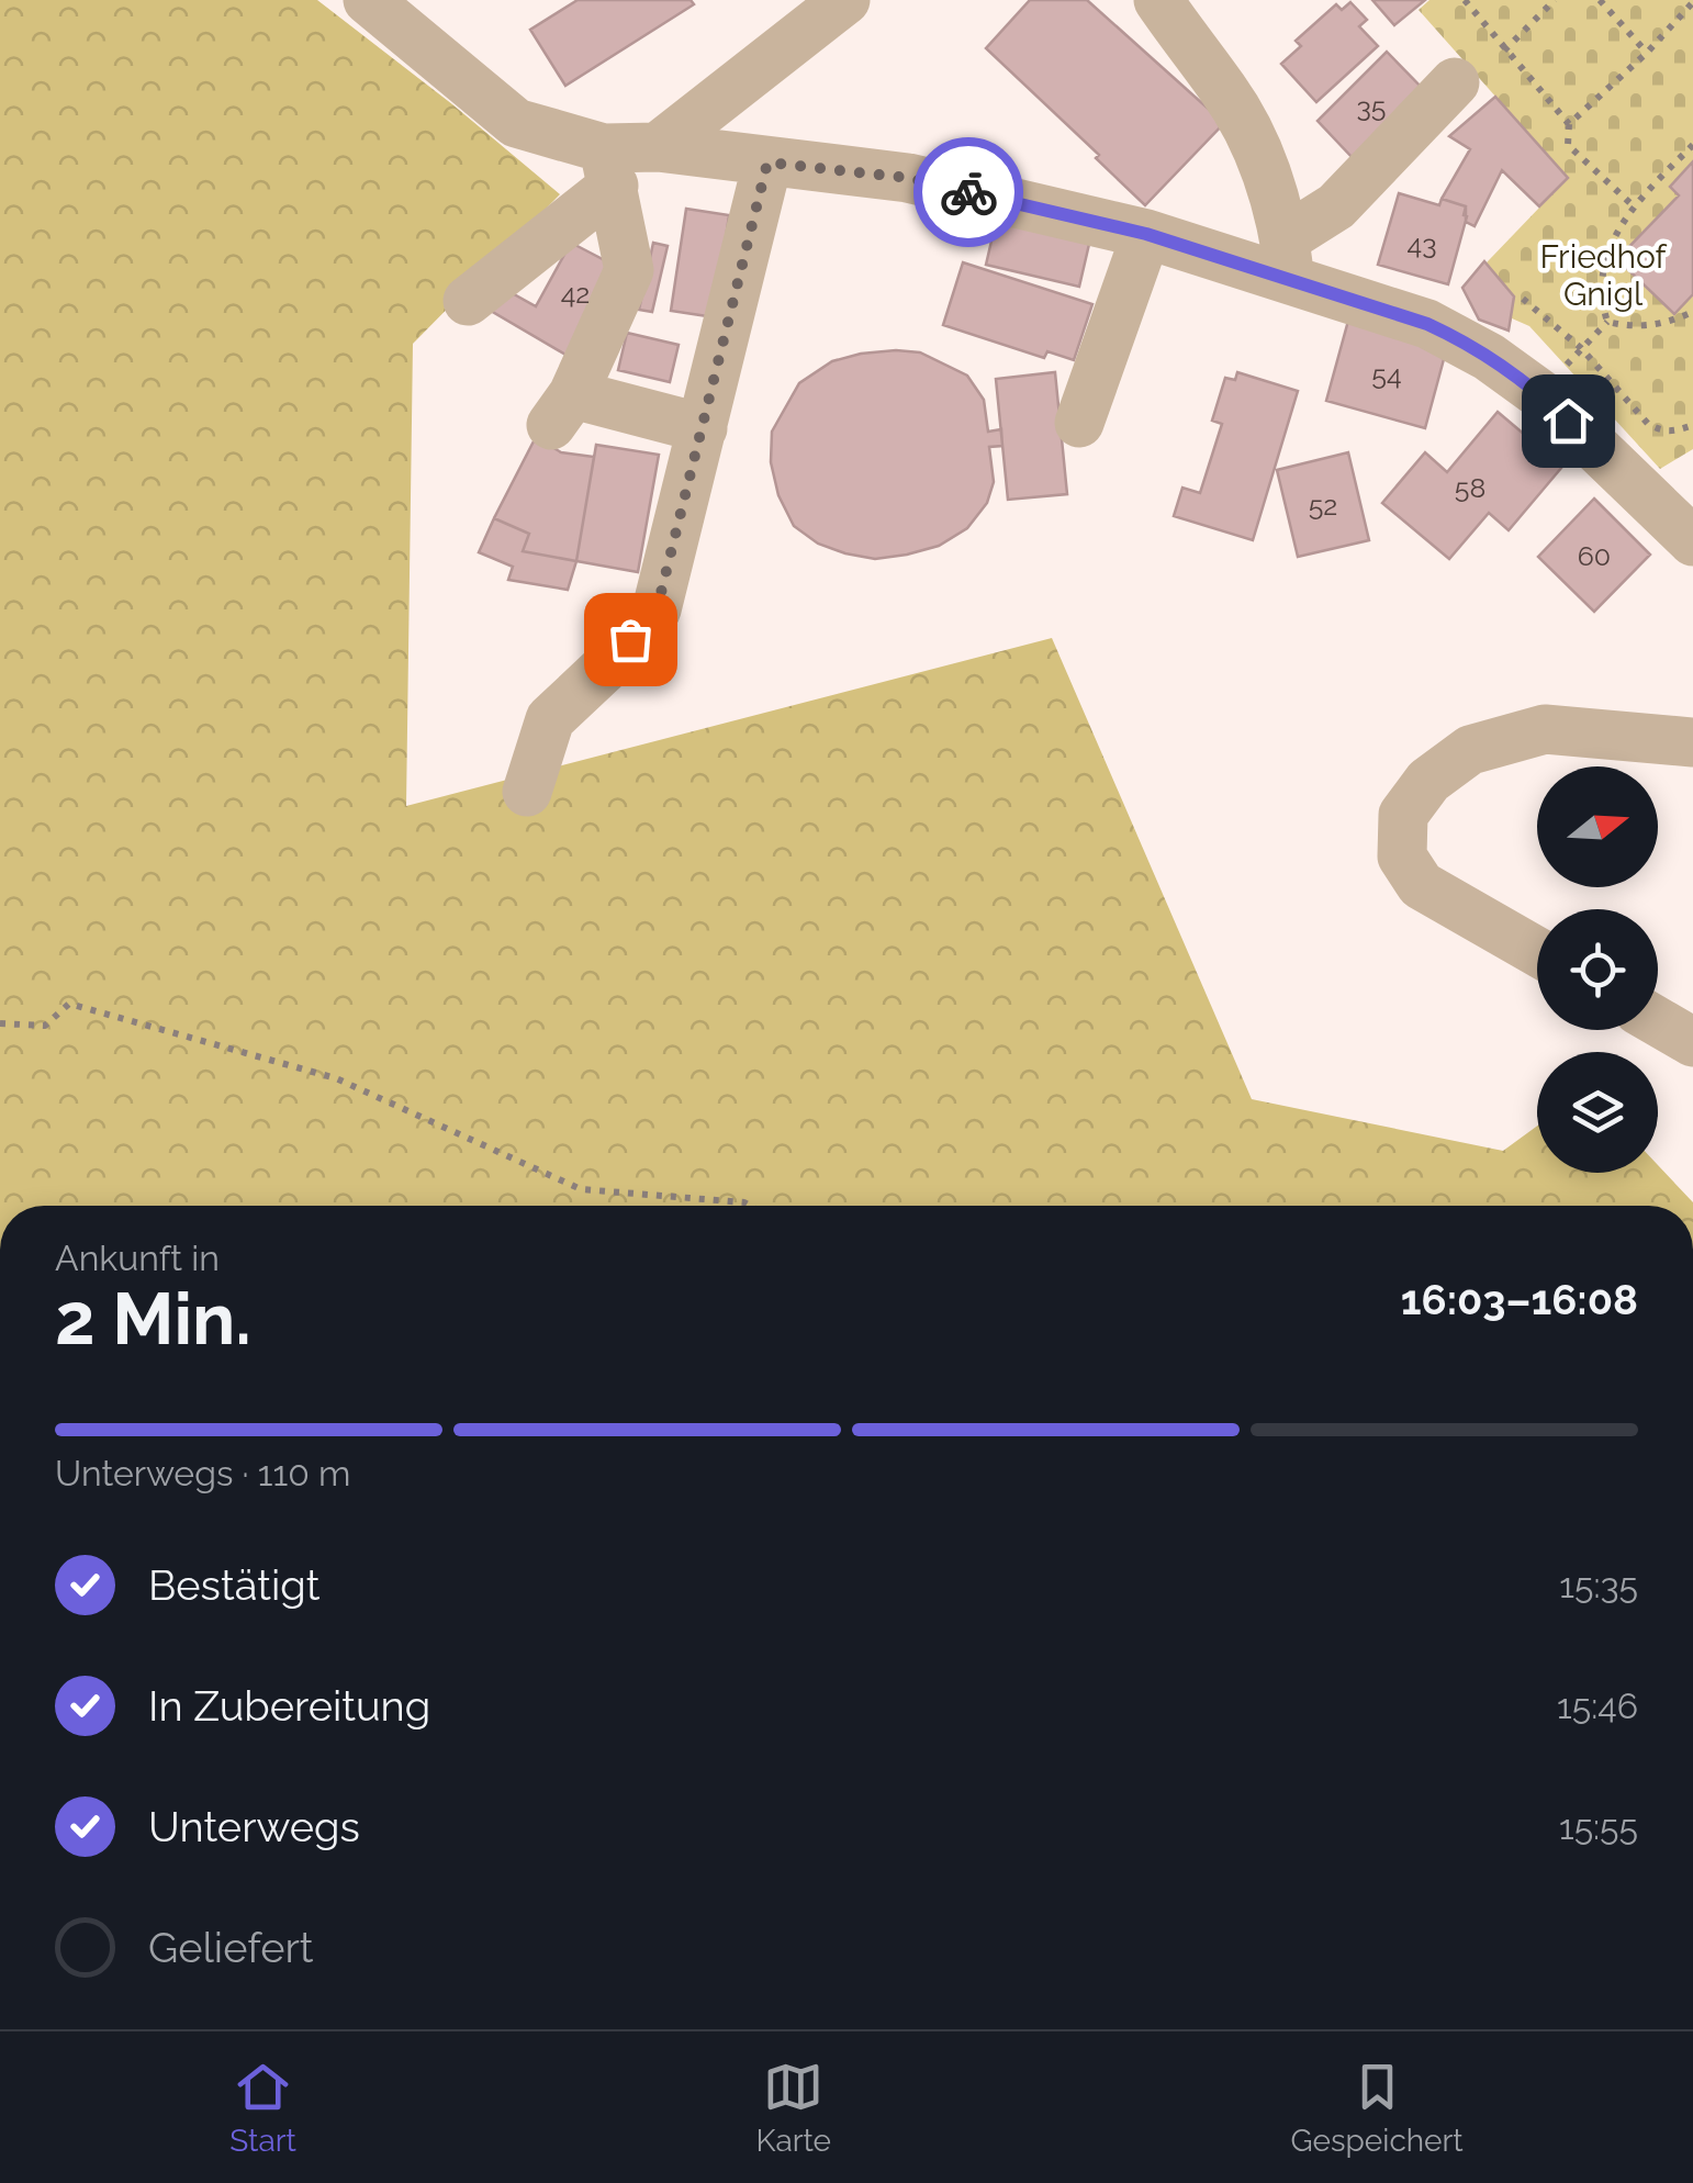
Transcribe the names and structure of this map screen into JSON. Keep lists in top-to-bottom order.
{
  "parks": ["Friedhof Gnigl"],
  "house_numbers": [
    "35",
    "43",
    "42",
    "54",
    "58",
    "52",
    "60"
  ],
  "north": "right",
  "page": {
    "heading": ["2 Min.", "Ankunft in", "16:03–16:08"],
    "bar": "Unterwegs · 110 m",
    "list": [
      ["Bestätigt", "15:35"],
      ["In Zubereitung", "15:46"],
      ["Unterwegs", "15:55"],
      "Geliefert"
    ],
    "tabs": ["Start", "Karte", "Gespeichert"]
  }
}
